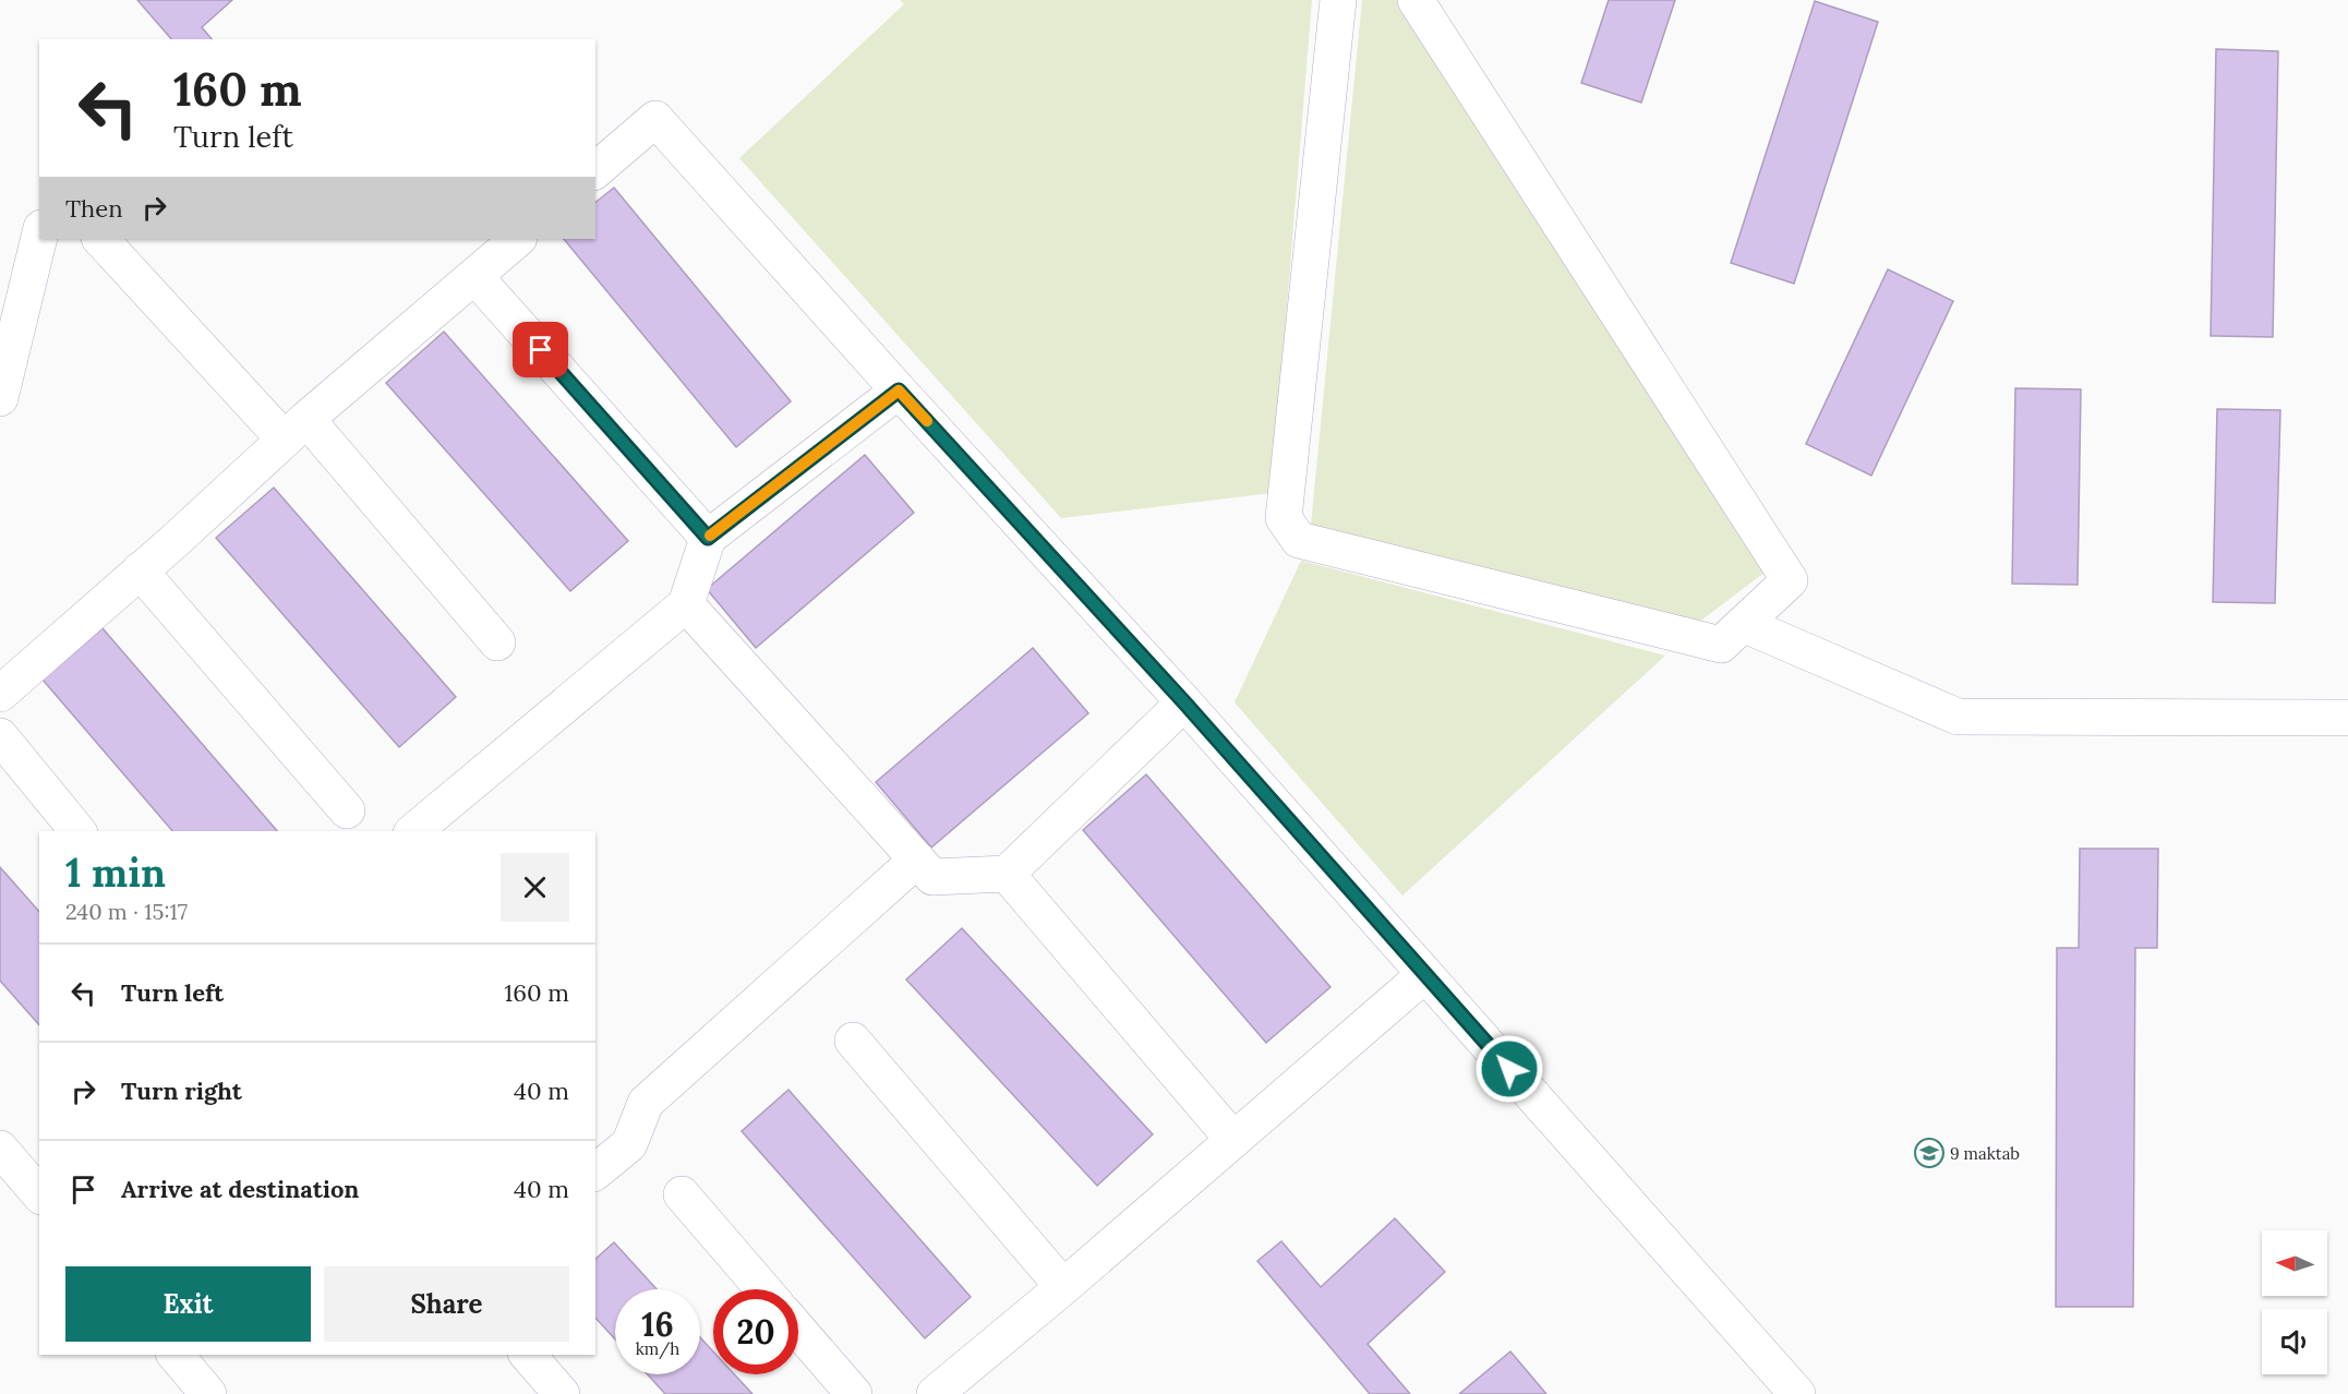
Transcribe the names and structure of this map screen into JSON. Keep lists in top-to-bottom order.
{
  "places": {
    "school or university": ["9 maktab"]
  },
  "north": "left",
  "page": {
    "turn": ["160 m", "Turn left"],
    "then": "Then",
    "heading": ["1 min", "240 m · 15:17"],
    "list": [
      {
        "name": "Turn left",
        "value": "160 m"
      },
      {
        "name": "Turn right",
        "value": "40 m"
      },
      {
        "name": "Arrive at destination",
        "value": "40 m"
      }
    ],
    "buttons": ["Exit", "Share"],
    "speed": "16 km/h",
    "limit": "20"
  }
}
